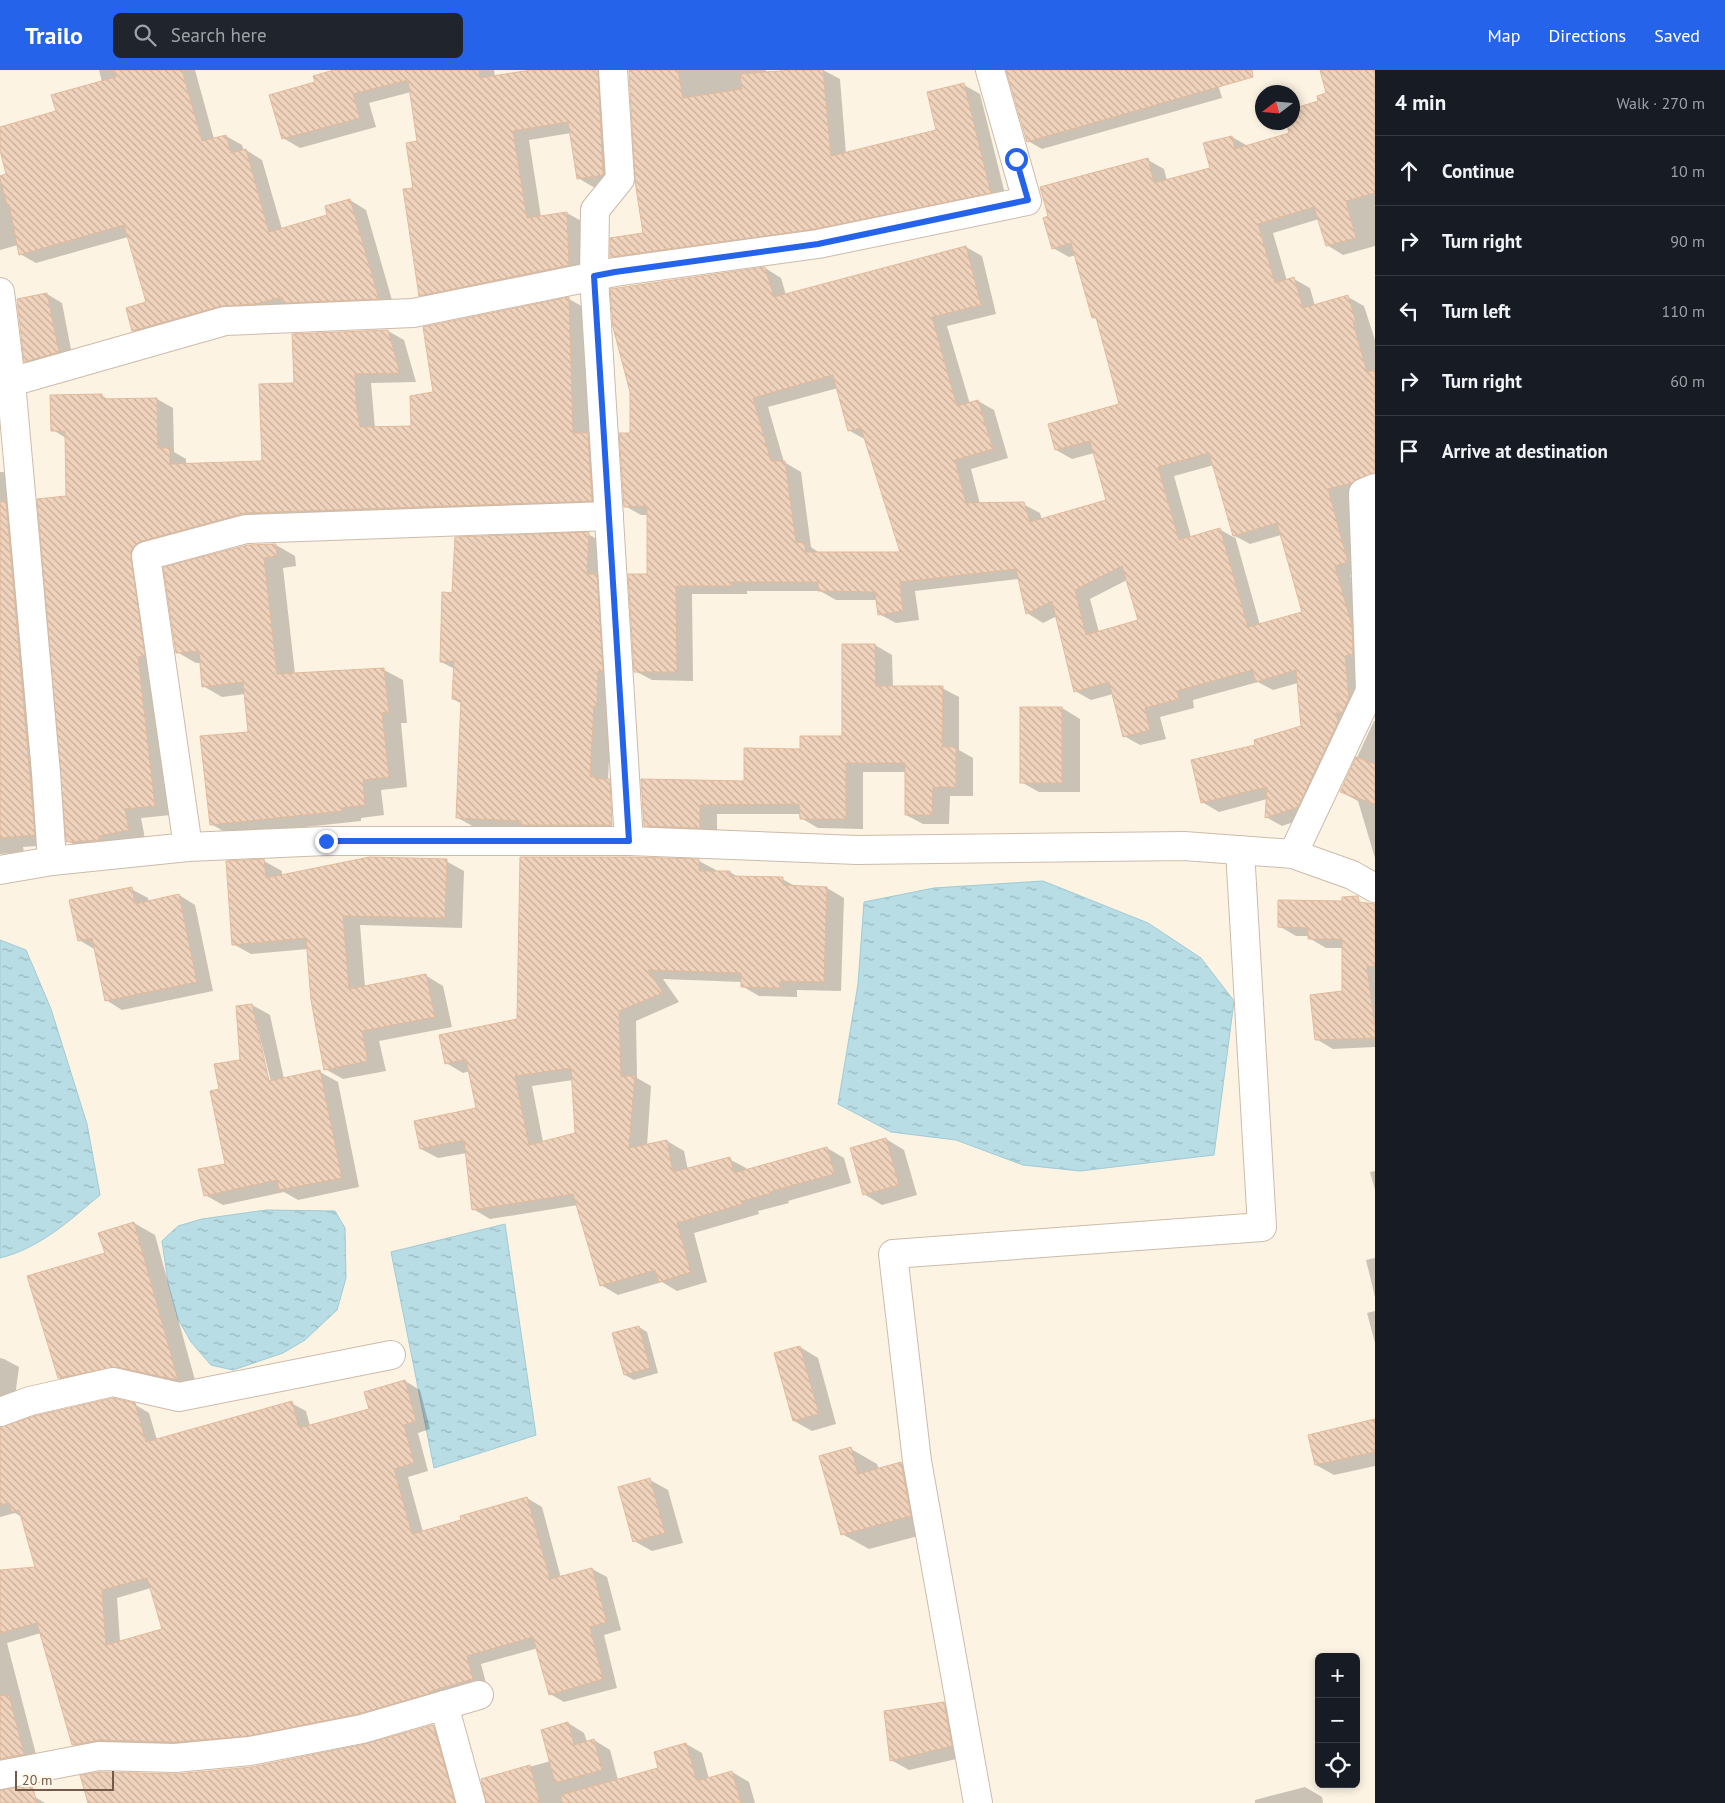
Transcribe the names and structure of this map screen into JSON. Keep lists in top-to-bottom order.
{
  "scale_bar": "20 m",
  "north": "left",
  "page": {
    "header": "Trailo",
    "search": "Search here",
    "nav": ["Map", "Directions", "Saved"],
    "heading": ["4 min", "Walk · 270 m"],
    "list": [
      ["Continue", "10 m"],
      ["Turn right", "90 m"],
      ["Turn left", "110 m"],
      ["Turn right", "60 m"],
      "Arrive at destination"
    ],
    "map_buttons": ["+", "−"],
    "scale": "20 m"
  }
}
